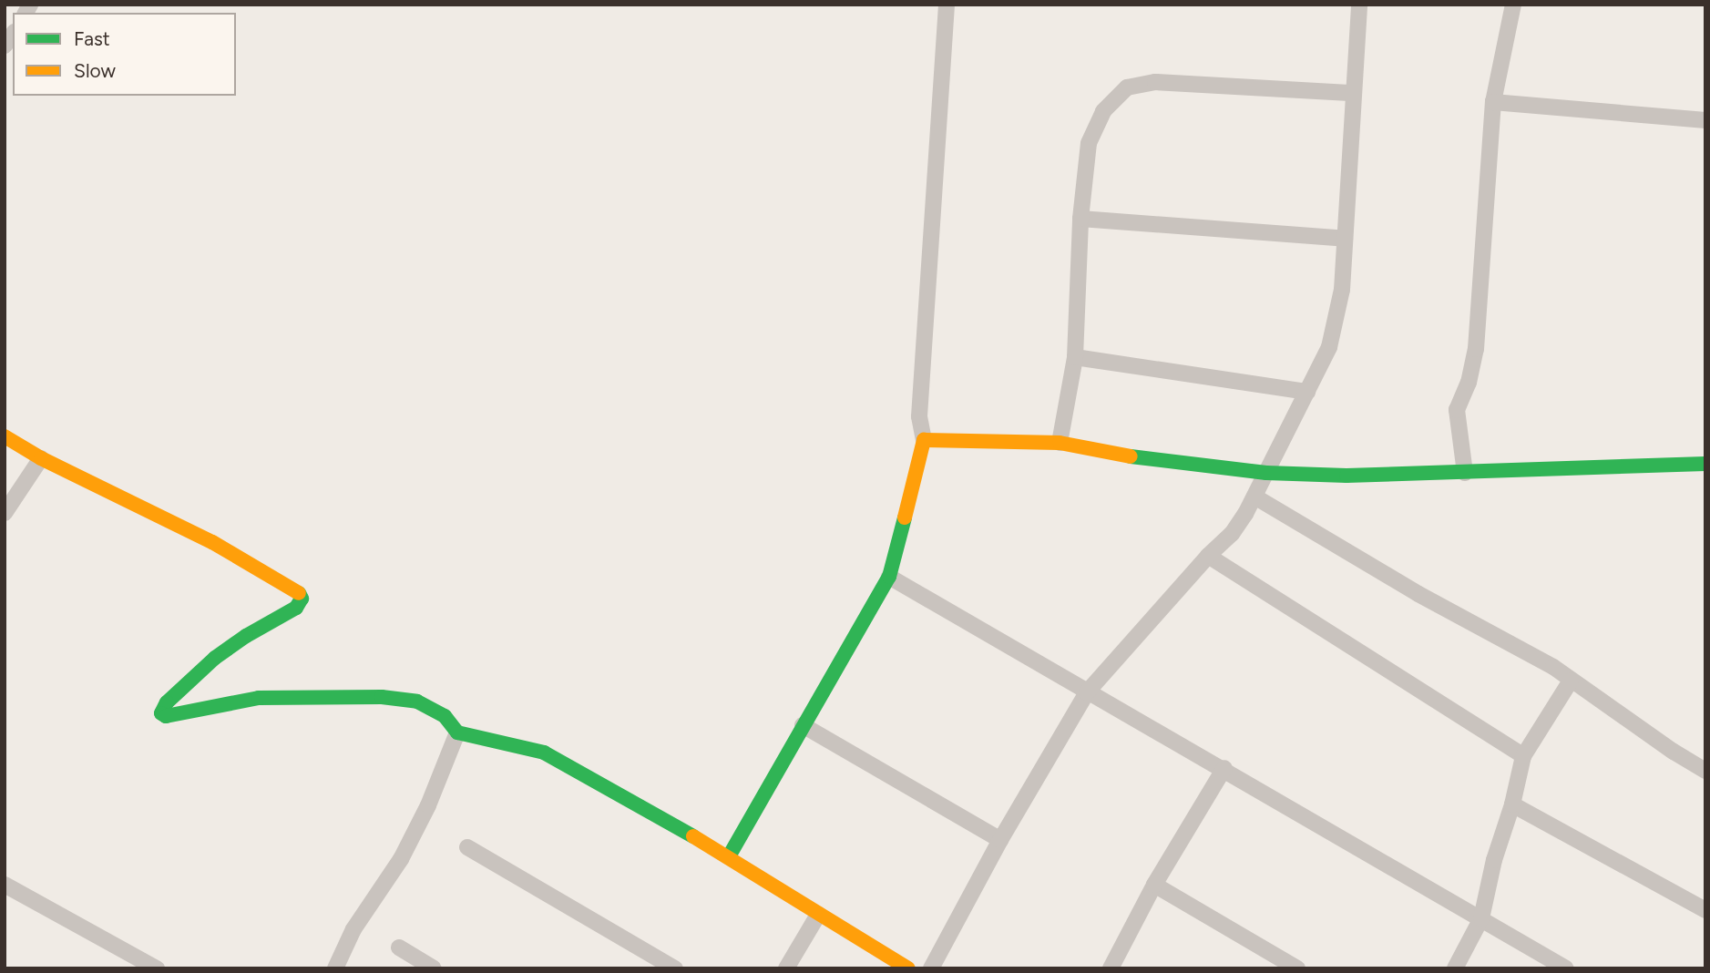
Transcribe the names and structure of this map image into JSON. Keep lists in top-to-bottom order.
{
  "legend": ["Fast", "Slow"]
}
